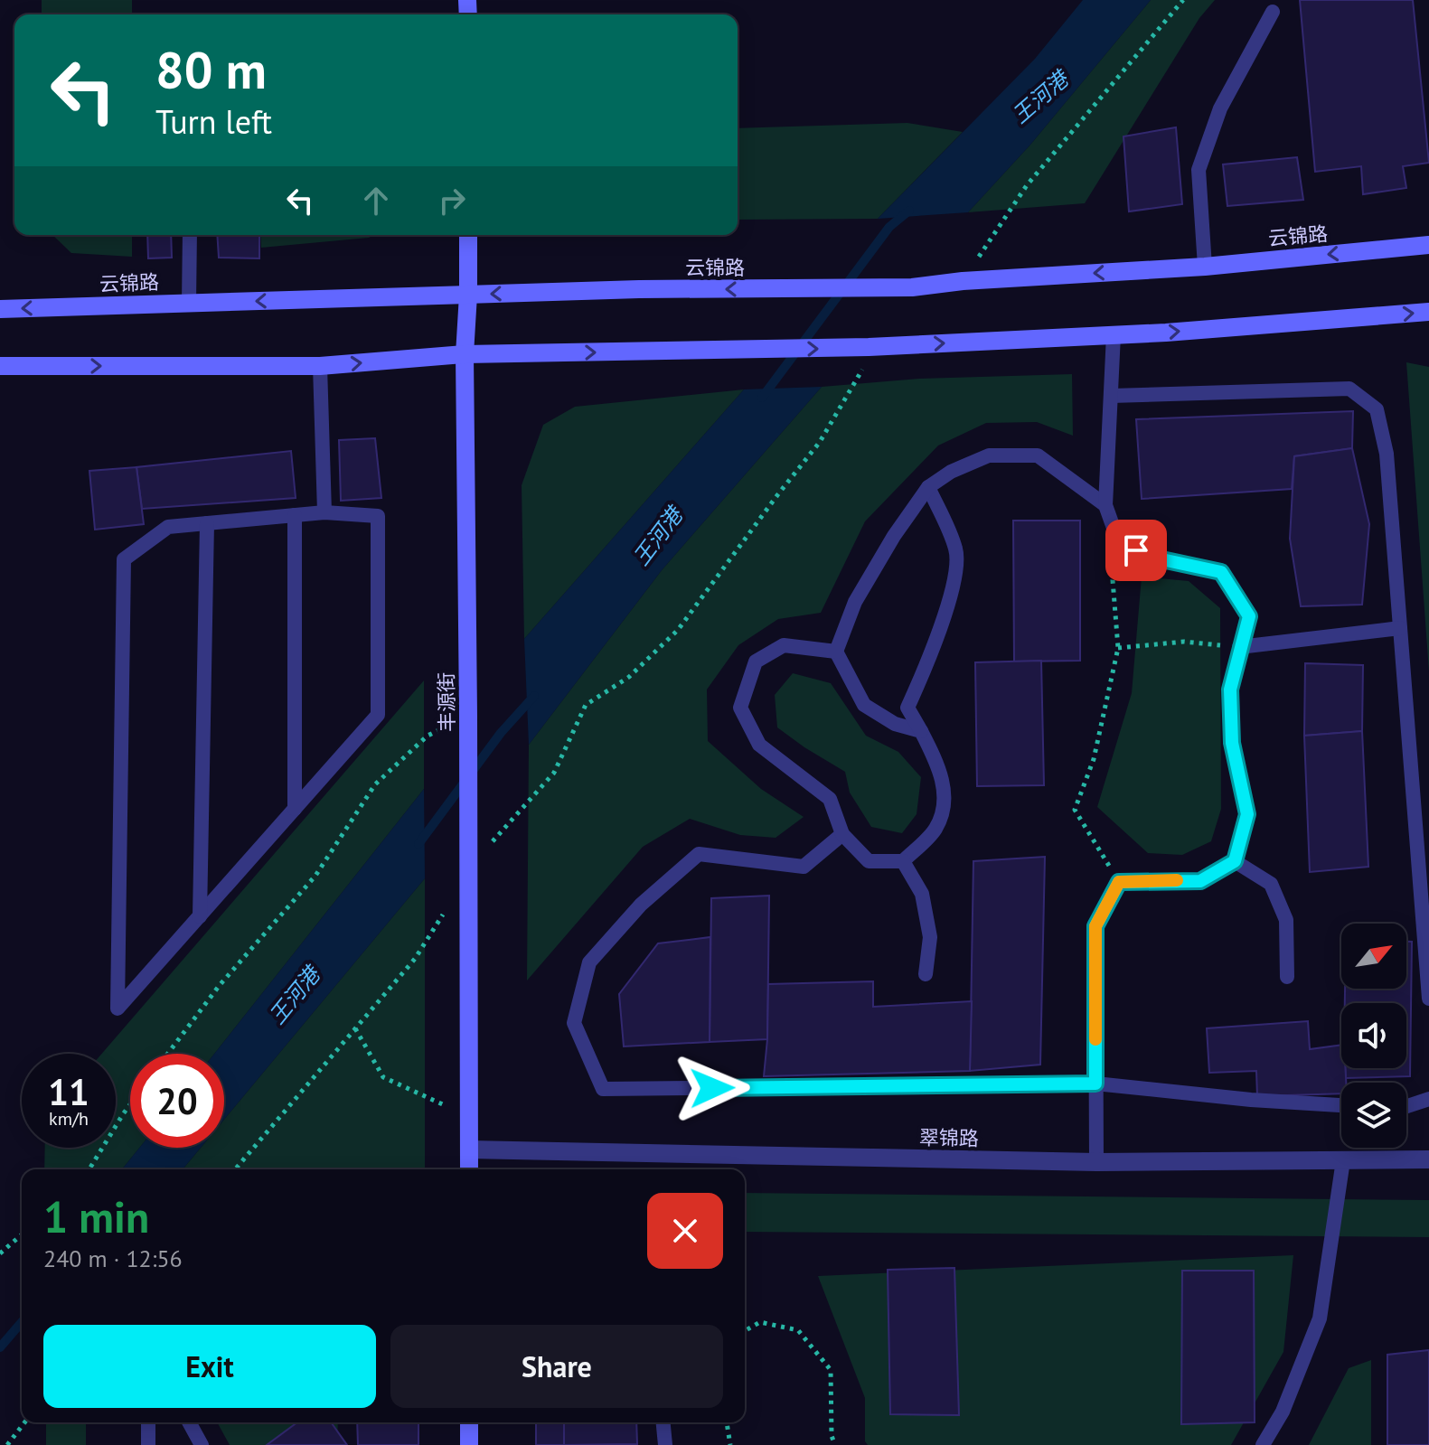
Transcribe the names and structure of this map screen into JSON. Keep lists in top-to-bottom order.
{
  "streets": {
    "main road": ["云锦路", "丰源街"],
    "street": ["翠锦路"]
  },
  "crossings": [
    ["云锦路", "丰源街"],
    ["丰源街", "翠锦路"]
  ],
  "water": ["王河港"],
  "north": "top right",
  "page": {
    "turn": ["80 m", "Turn left"],
    "speed": "11 km/h",
    "limit": "20",
    "heading": ["1 min", "240 m · 12:56"],
    "buttons": ["Exit", "Share"]
  }
}
